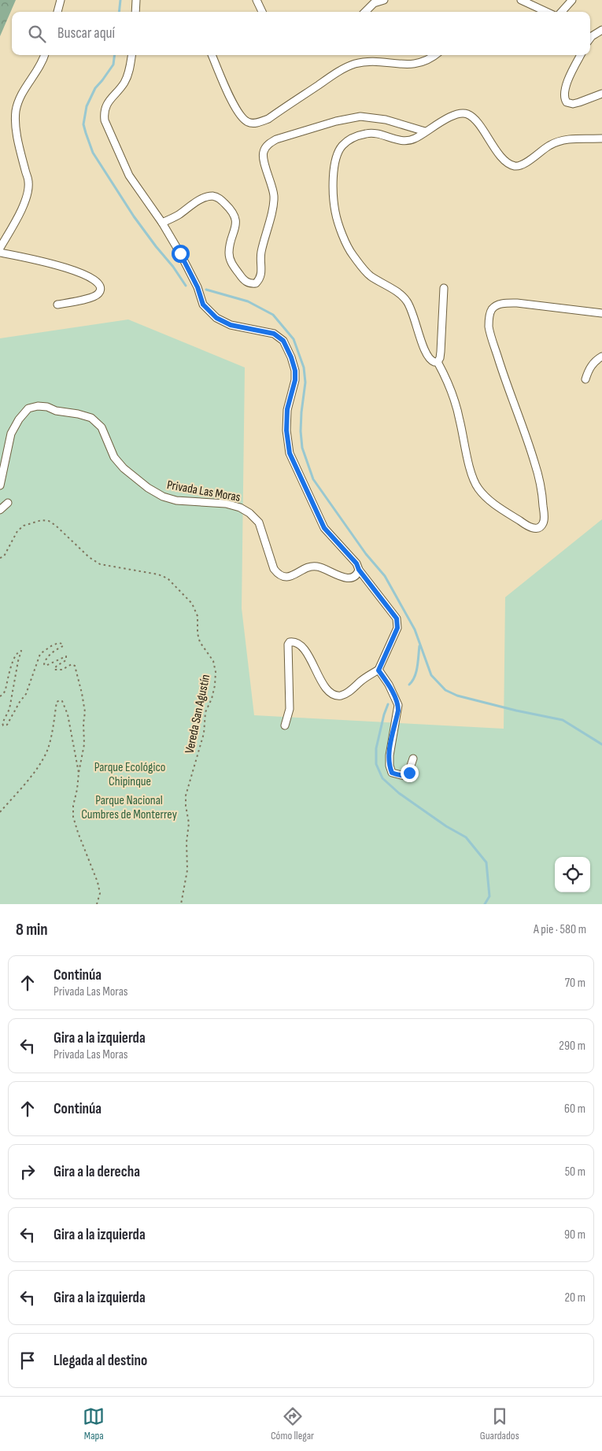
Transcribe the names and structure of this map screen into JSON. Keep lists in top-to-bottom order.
{
  "streets": {
    "street": ["Privada Las Moras"],
    "path": ["Vereda San Agustín"]
  },
  "parks": ["Parque Ecológico Chipinque", "Parque Nacional Cumbres de Monterrey"],
  "page": {
    "search": "Buscar aquí",
    "heading": ["8 min", "A pie · 580 m"],
    "list": [
      ["Continúa", "Privada Las Moras", "70 m"],
      ["Gira a la izquierda", "Privada Las Moras", "290 m"],
      ["Continúa", "60 m"],
      ["Gira a la derecha", "50 m"],
      ["Gira a la izquierda", "90 m"],
      ["Gira a la izquierda", "20 m"],
      "Llegada al destino"
    ],
    "nav": ["Mapa", "Cómo llegar", "Guardados"]
  }
}
